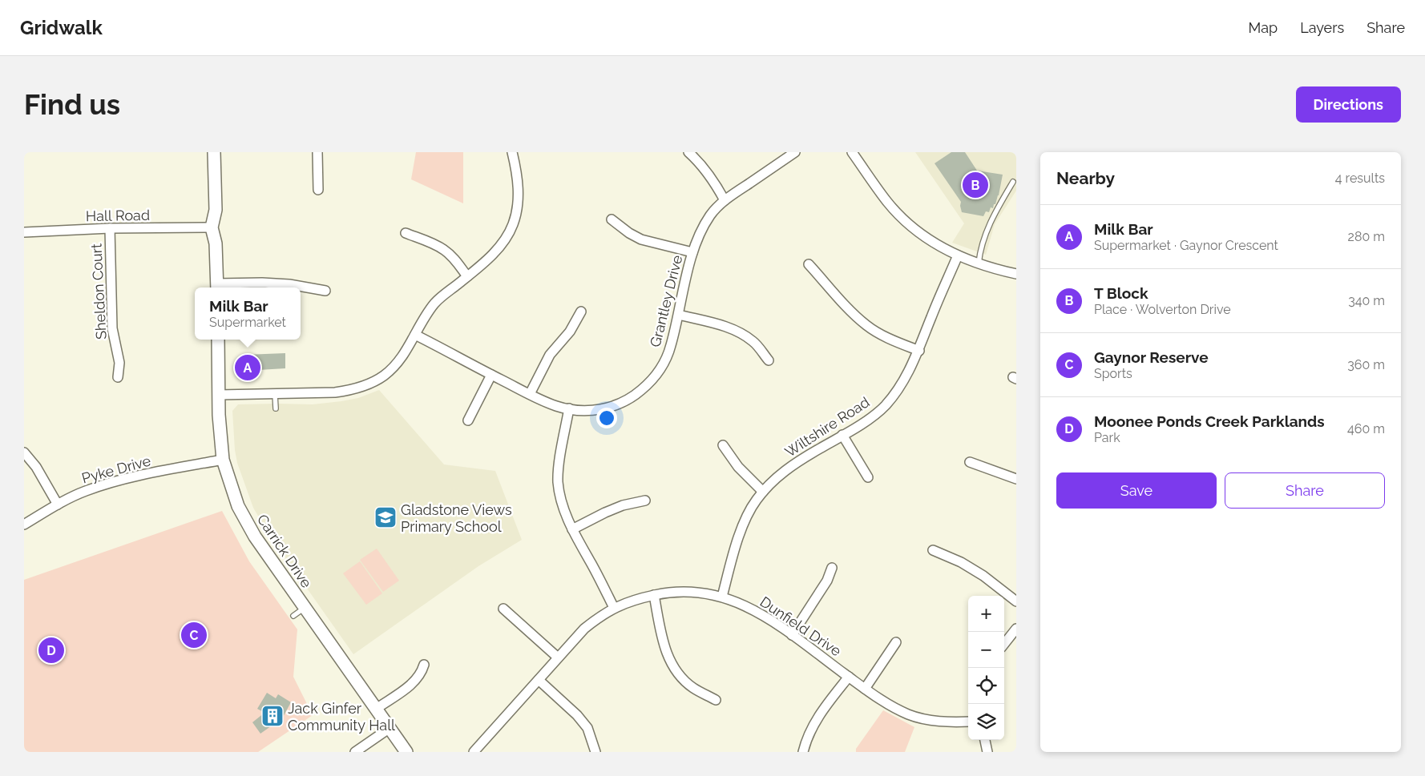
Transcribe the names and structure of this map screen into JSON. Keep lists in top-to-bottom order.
{
  "streets": {
    "street": [
      "Hall Road",
      "Sheldon Court",
      "Grantley Drive",
      "Wiltshire Road",
      "Pyke Drive",
      "Carrick Drive",
      "Dunfield Drive"
    ]
  },
  "crossings": [
    ["Hall Road", "Sheldon Court"],
    ["Wiltshire Road", "Dunfield Drive"],
    ["Pyke Drive", "Carrick Drive"]
  ],
  "places": {
    "school or university": ["Gladstone Views Primary School"],
    "building": ["Jack Ginfer Community Hall"]
  },
  "page": {
    "header": "Gridwalk",
    "nav": ["Map", "Layers", "Share"],
    "buttons": [
      "Directions",
      ["Save", "Share"]
    ],
    "title": "Find us",
    "heading": ["Nearby", "4 results"],
    "pins": [
      "B",
      "A",
      "C",
      "D"
    ],
    "list": [
      {
        "mark": "A",
        "name": "Milk Bar",
        "note": "Supermarket · Gaynor Crescent",
        "value": "280 m"
      },
      {
        "mark": "B",
        "name": "T Block",
        "note": "Place · Wolverton Drive",
        "value": "340 m"
      },
      {
        "mark": "C",
        "name": "Gaynor Reserve",
        "note": "Sports",
        "value": "360 m"
      },
      {
        "mark": "D",
        "name": "Moonee Ponds Creek Parklands",
        "note": "Park",
        "value": "460 m"
      }
    ],
    "popup": ["Milk Bar", "Supermarket"],
    "map_buttons": ["+", "−"]
  }
}
